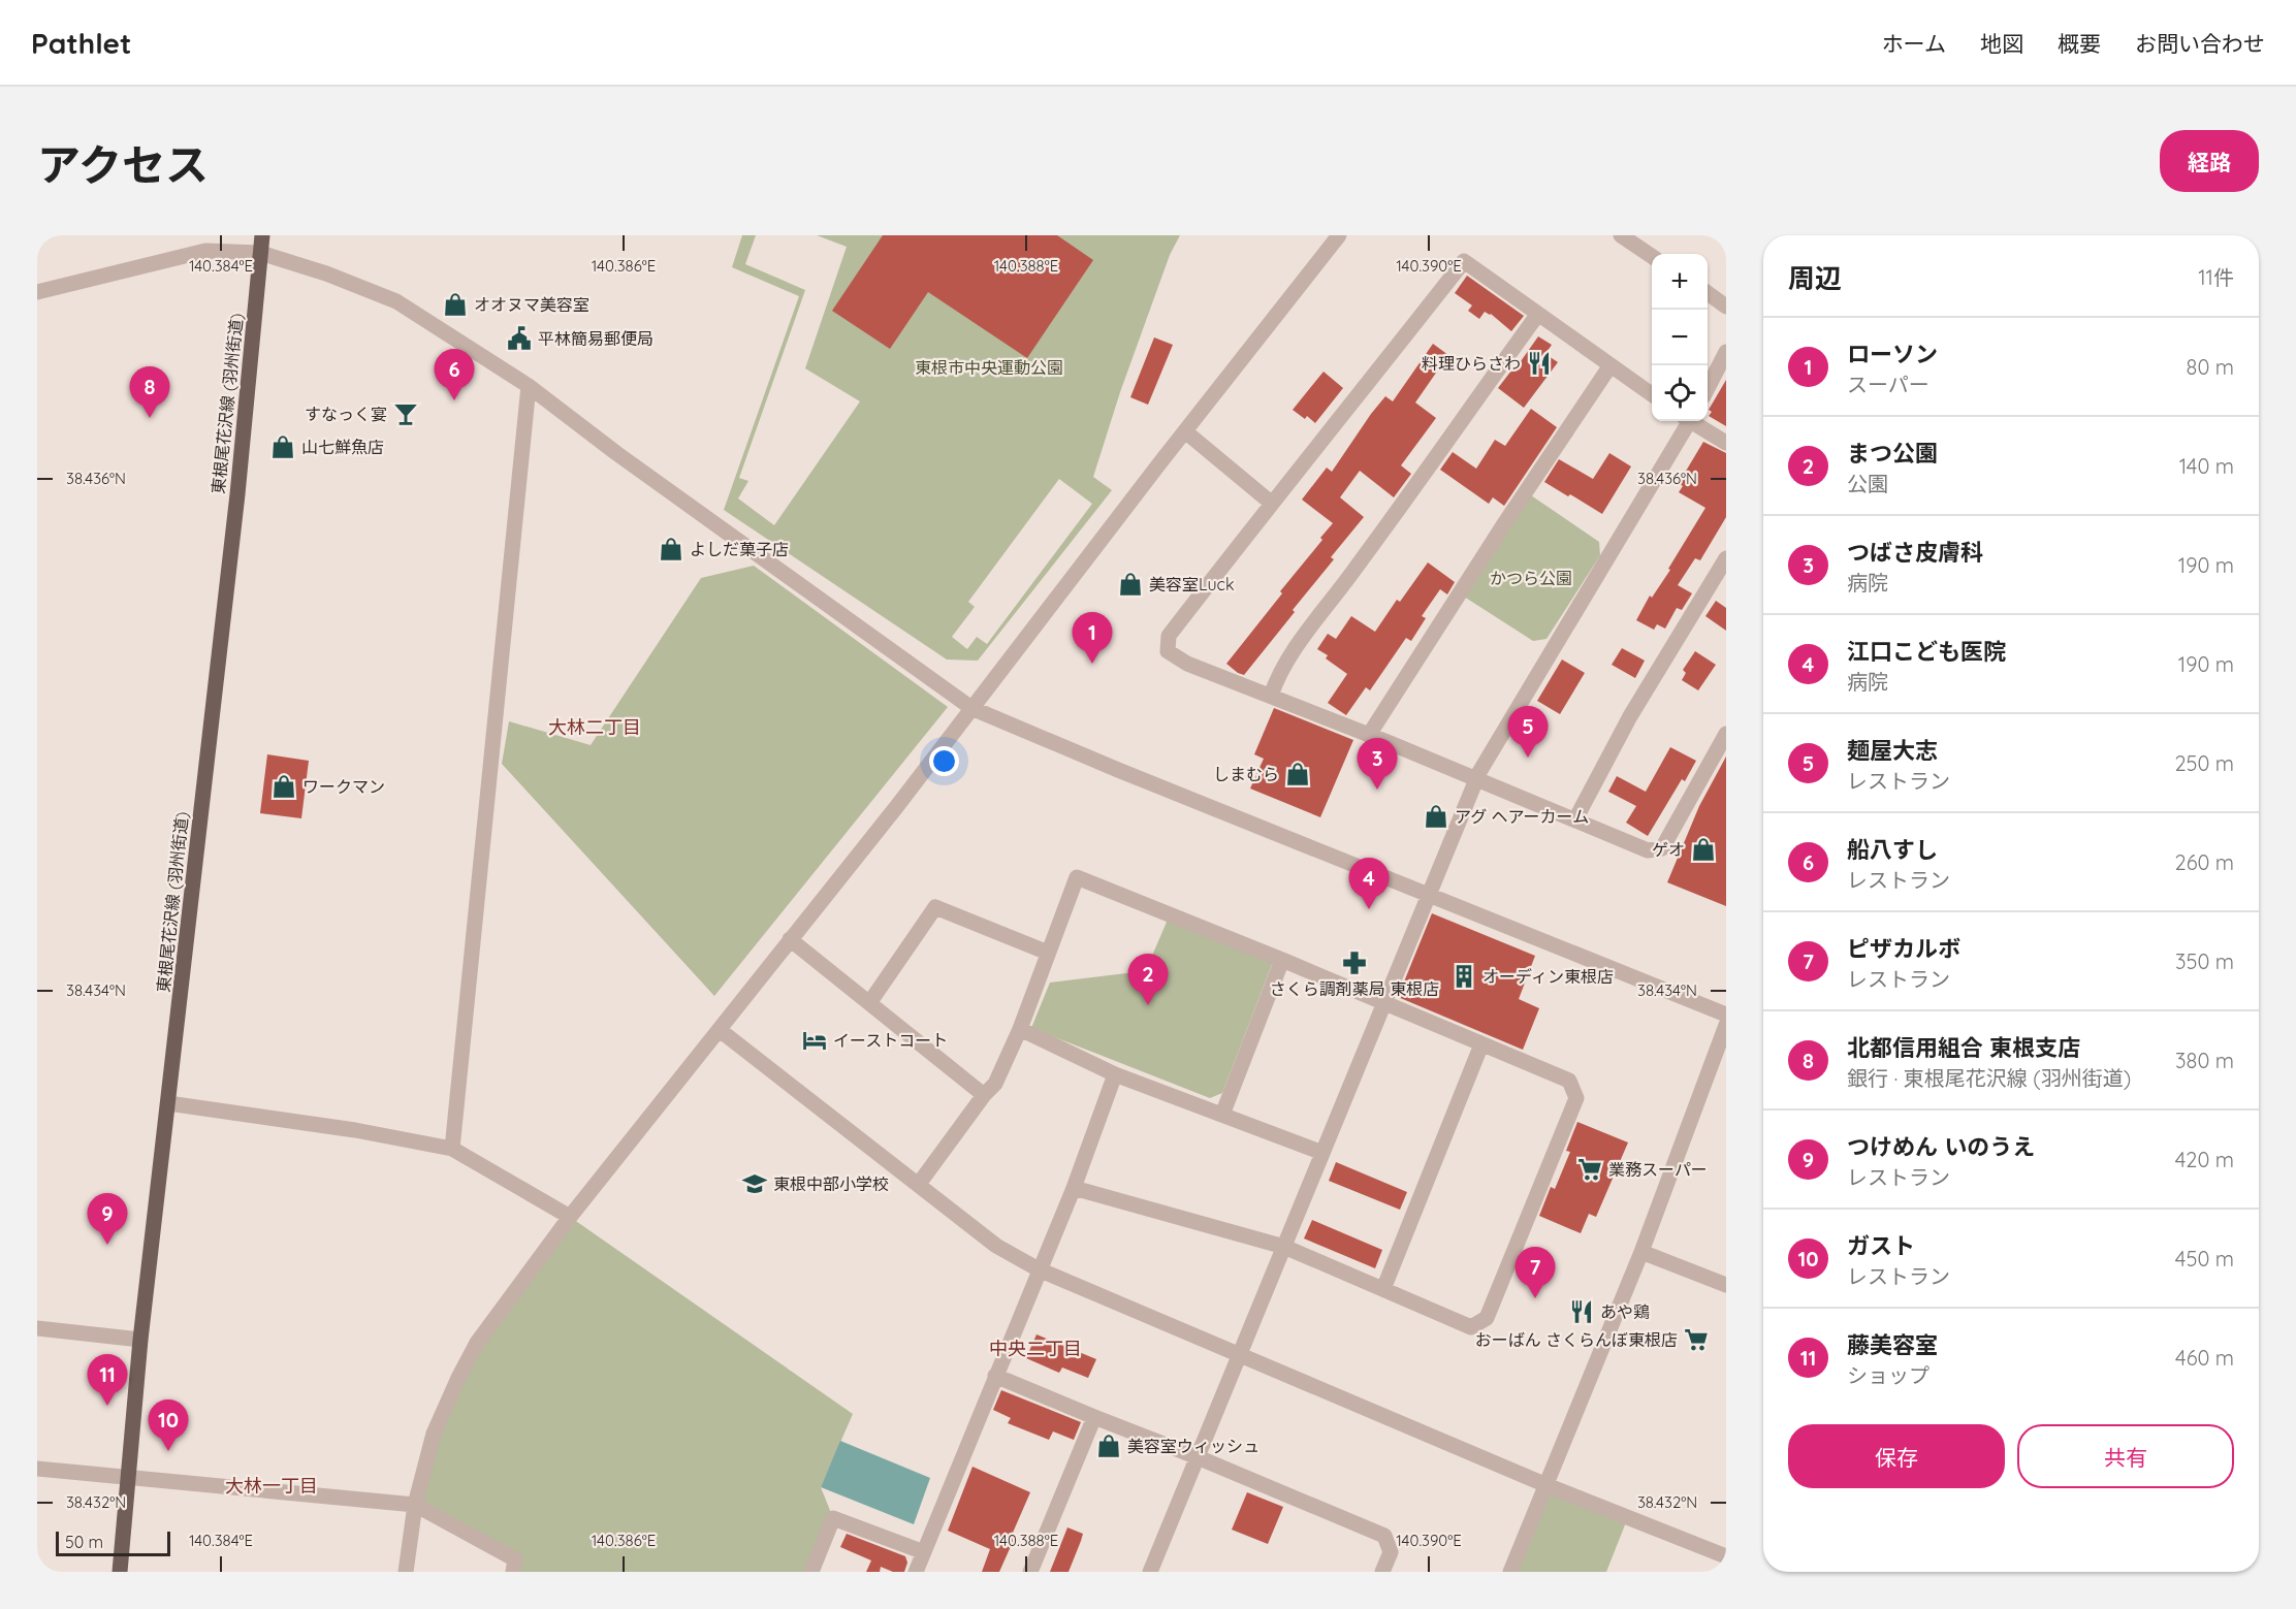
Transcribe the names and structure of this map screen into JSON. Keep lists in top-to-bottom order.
{
  "streets": {
    "main road": ["東根尾花沢線 (羽州街道)"]
  },
  "districts": ["大林二丁目", "中央二丁目", "大林一丁目"],
  "parks": ["東根市中央運動公園", "かつら公園"],
  "places": {
    "shop": [
      "オオヌマ美容室",
      "山七鮮魚店",
      "よしだ菓子店",
      "美容室Luck",
      "しまむら",
      "ワークマン",
      "アグ ヘアーカーム",
      "ゲオ",
      "美容室ウィッシュ"
    ],
    "public building": ["平林簡易郵便局"],
    "restaurant": ["料理ひらさわ", "あや鶏"],
    "bar": ["すなっく宴"],
    "pharmacy": ["さくら調剤薬局 東根店"],
    "building": ["オーディン東根店"],
    "hotel": ["イーストコート"],
    "supermarket": ["業務スーパー", "おーばん さくらんぼ東根店"],
    "school or university": ["東根中部小学校"]
  },
  "scale_bar": "50 m",
  "page": {
    "header": "Pathlet",
    "nav": [
      "ホーム",
      "地図",
      "概要",
      "お問い合わせ"
    ],
    "title": "アクセス",
    "buttons": [
      "経路",
      ["保存", "共有"]
    ],
    "heading": ["周辺", "11件"],
    "map_buttons": ["+", "−"],
    "list": [
      {
        "mark": "1",
        "name": "ローソン",
        "note": "スーパー",
        "value": "80 m"
      },
      {
        "mark": "2",
        "name": "まつ公園",
        "note": "公園",
        "value": "140 m"
      },
      {
        "mark": "3",
        "name": "つばさ皮膚科",
        "note": "病院",
        "value": "190 m"
      },
      {
        "mark": "4",
        "name": "江口こども医院",
        "note": "病院",
        "value": "190 m"
      },
      {
        "mark": "5",
        "name": "麺屋大志",
        "note": "レストラン",
        "value": "250 m"
      },
      {
        "mark": "6",
        "name": "船八すし",
        "note": "レストラン",
        "value": "260 m"
      },
      {
        "mark": "7",
        "name": "ピザカルボ",
        "note": "レストラン",
        "value": "350 m"
      },
      {
        "mark": "8",
        "name": "北都信用組合 東根支店",
        "note": "銀行 · 東根尾花沢線 (羽州街道)",
        "value": "380 m"
      },
      {
        "mark": "9",
        "name": "つけめん いのうえ",
        "note": "レストラン",
        "value": "420 m"
      },
      {
        "mark": "10",
        "name": "ガスト",
        "note": "レストラン",
        "value": "450 m"
      },
      {
        "mark": "11",
        "name": "藤美容室",
        "note": "ショップ",
        "value": "460 m"
      }
    ],
    "pins": [
      "6",
      "8",
      "1",
      "5",
      "3",
      "4",
      "2",
      "9",
      "7",
      "11",
      "10"
    ],
    "scale": "50 m"
  },
  "coordinates": [
    "140.384°E",
    "140.386°E",
    "140.388°E",
    "140.390°E",
    "38.436°N",
    "38.434°N",
    "38.432°N"
  ]
}
